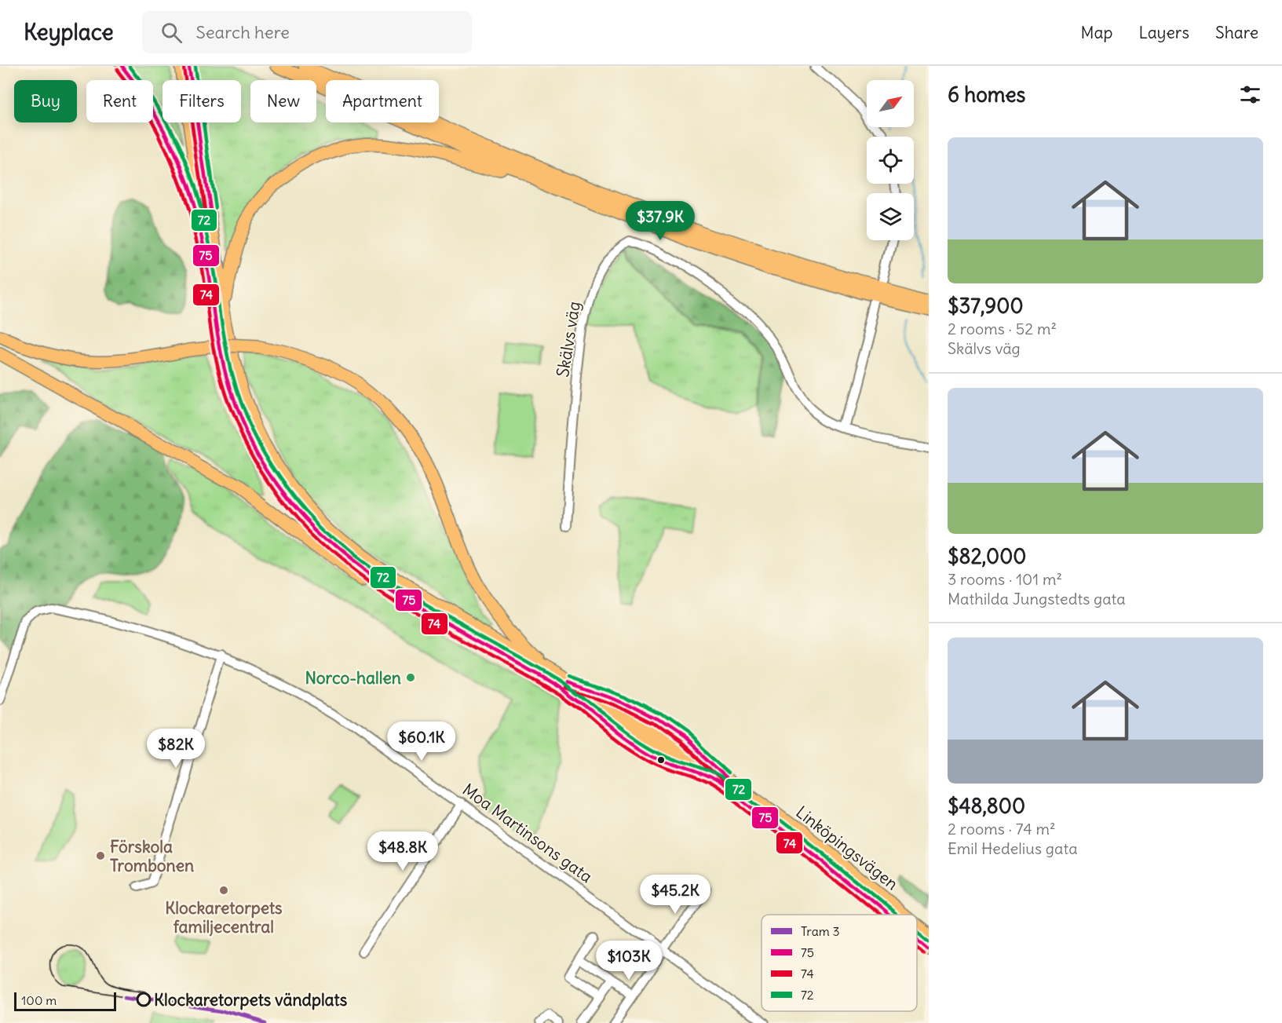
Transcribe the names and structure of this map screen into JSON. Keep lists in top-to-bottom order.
{
  "streets": {
    "highway": ["Linköpingsvägen"],
    "street": ["Skälvs väg", "Moa Martinsons gata"]
  },
  "places": [
    "Norco-hallen",
    "Förskola Trombonen",
    "Klockaretorpets familjecentral",
    "Klockaretorpets vändplats"
  ],
  "lines": [
    "transit line 75",
    "transit line 72",
    "transit line 74",
    "tram line 3"
  ],
  "legend": [
    "Tram 3",
    "75",
    "74",
    "72"
  ],
  "scale_bar": "100 m",
  "north": "top right",
  "page": {
    "header": "Keyplace",
    "search": "Search here",
    "nav": ["Map", "Layers", "Share"],
    "heading": "6 homes",
    "chip": [
      "Buy",
      "Rent",
      "Filters",
      "New",
      "Apartment"
    ],
    "list": [
      {
        "name": "$37,900",
        "note": "2 rooms · 52 m² · Skälvs väg"
      },
      {
        "name": "$82,000",
        "note": "3 rooms · 101 m² · Mathilda Jungstedts gata"
      },
      {
        "name": "$48,800",
        "note": "2 rooms · 74 m² · Emil Hedelius gata"
      }
    ],
    "price": [
      "$37.9K",
      "$60.1K",
      "$82K",
      "$48.8K",
      "$45.2K",
      "$103K"
    ],
    "scale": "100 m"
  }
}
